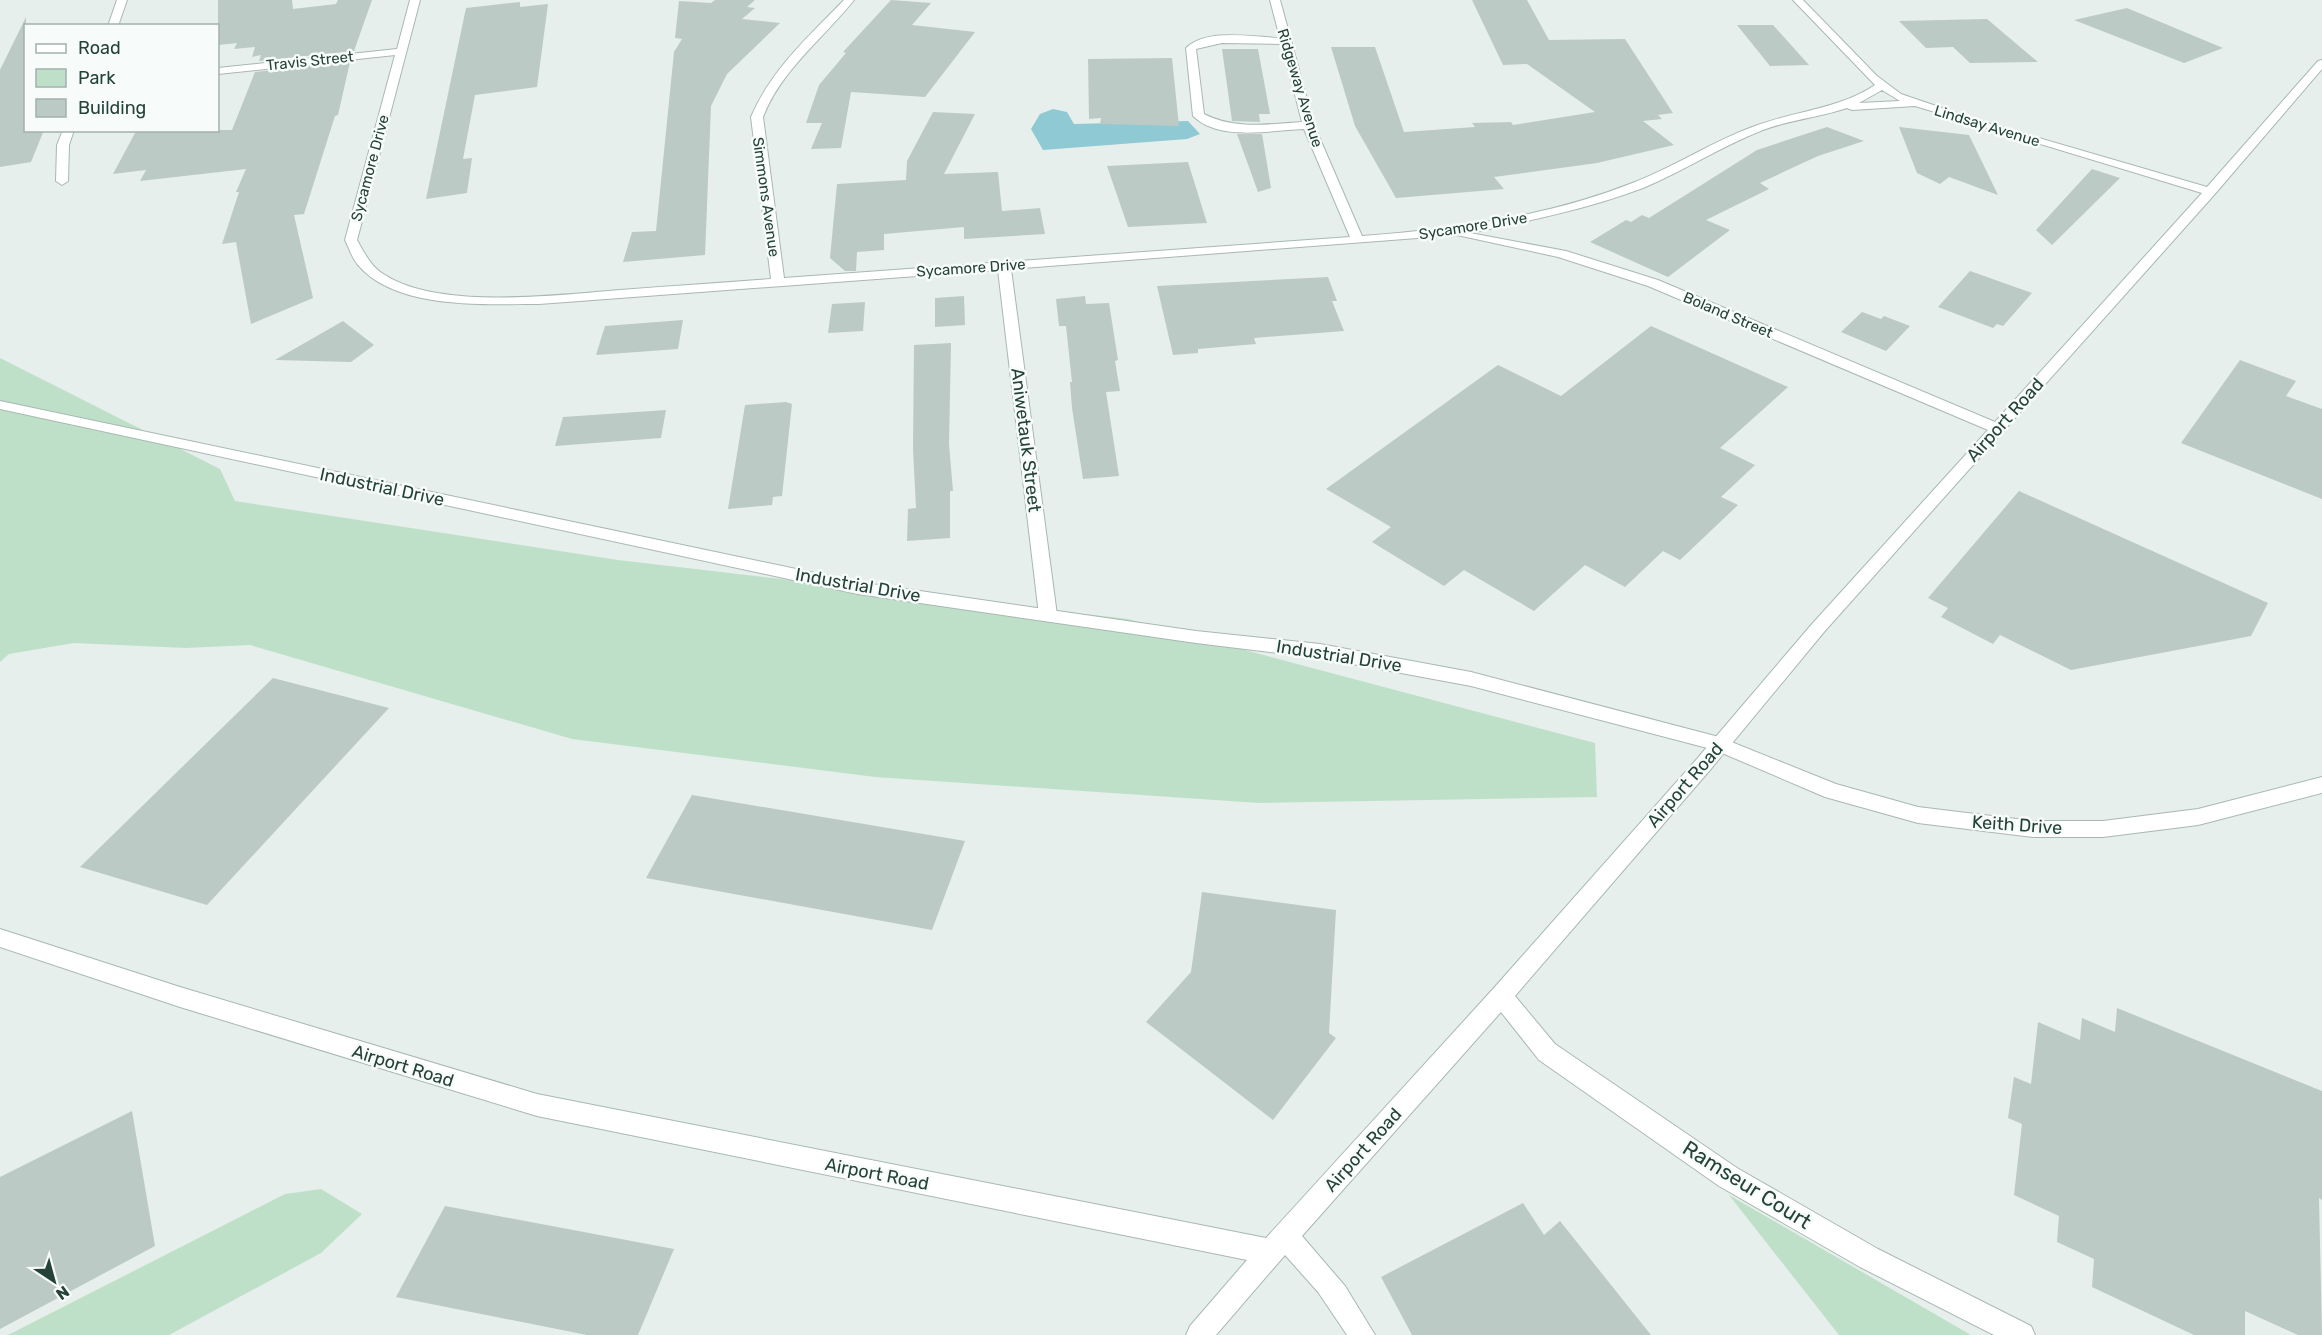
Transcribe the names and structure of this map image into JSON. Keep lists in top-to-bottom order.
{
  "streets": {
    "street": [
      "Travis Street",
      "Ridgeway Avenue",
      "Lindsay Avenue",
      "Sycamore Drive",
      "Simmons Avenue",
      "Boland Street",
      "Airport Road",
      "Aniwetauk Street",
      "Industrial Drive",
      "Keith Drive",
      "Ramseur Court"
    ]
  },
  "crossings": [
    ["Travis Street", "Sycamore Drive"],
    ["Ridgeway Avenue", "Sycamore Drive"],
    ["Lindsay Avenue", "Sycamore Drive"],
    ["Lindsay Avenue", "Airport Road"],
    ["Sycamore Drive", "Simmons Avenue"],
    ["Sycamore Drive", "Boland Street"],
    ["Sycamore Drive", "Aniwetauk Street"],
    ["Boland Street", "Airport Road"],
    ["Airport Road", "Industrial Drive"],
    ["Airport Road", "Keith Drive"],
    ["Airport Road", "Ramseur Court"],
    ["Aniwetauk Street", "Industrial Drive"],
    ["Industrial Drive", "Keith Drive"]
  ],
  "legend": ["Road", "Park", "Building"],
  "north": "bottom right"
}
